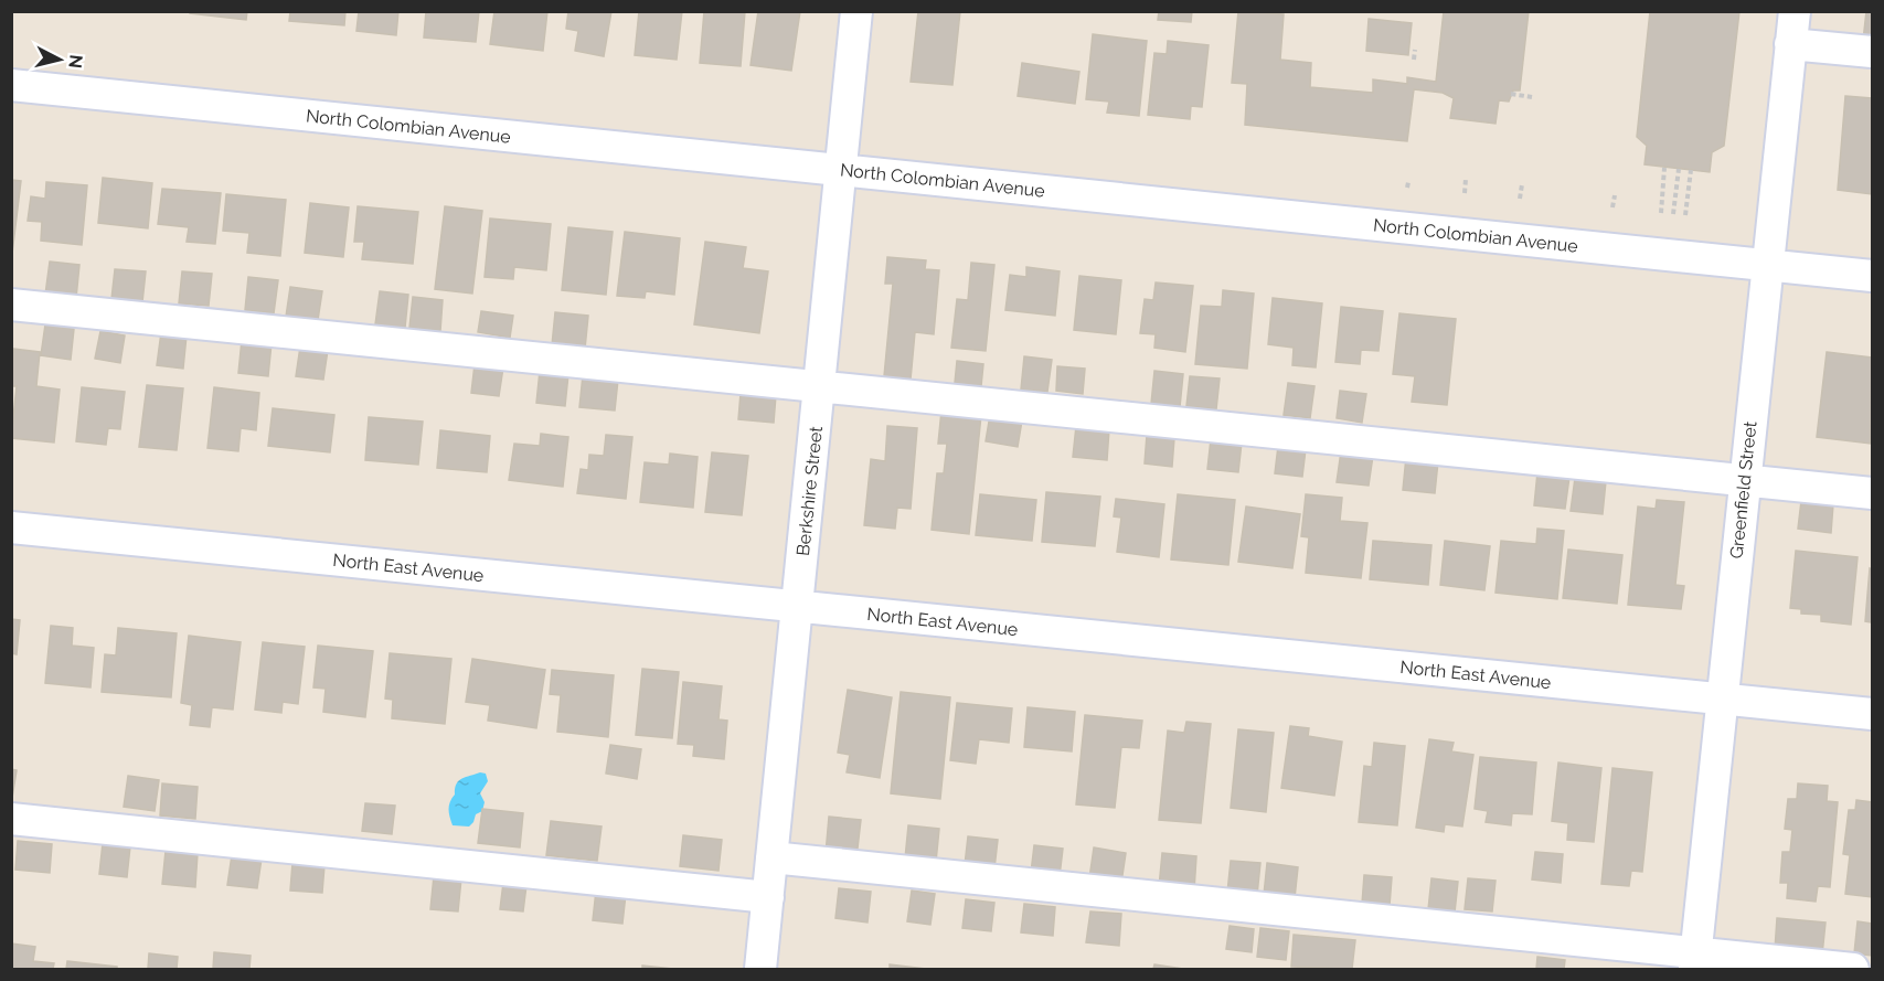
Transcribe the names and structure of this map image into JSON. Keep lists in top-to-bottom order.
{
  "streets": {
    "street": [
      "North Colombian Avenue",
      "Greenfield Street",
      "Berkshire Street",
      "North East Avenue"
    ]
  },
  "crossings": [
    ["North Colombian Avenue", "Greenfield Street"],
    ["North Colombian Avenue", "Berkshire Street"],
    ["Greenfield Street", "North East Avenue"],
    ["Berkshire Street", "North East Avenue"]
  ],
  "north": "right"
}
